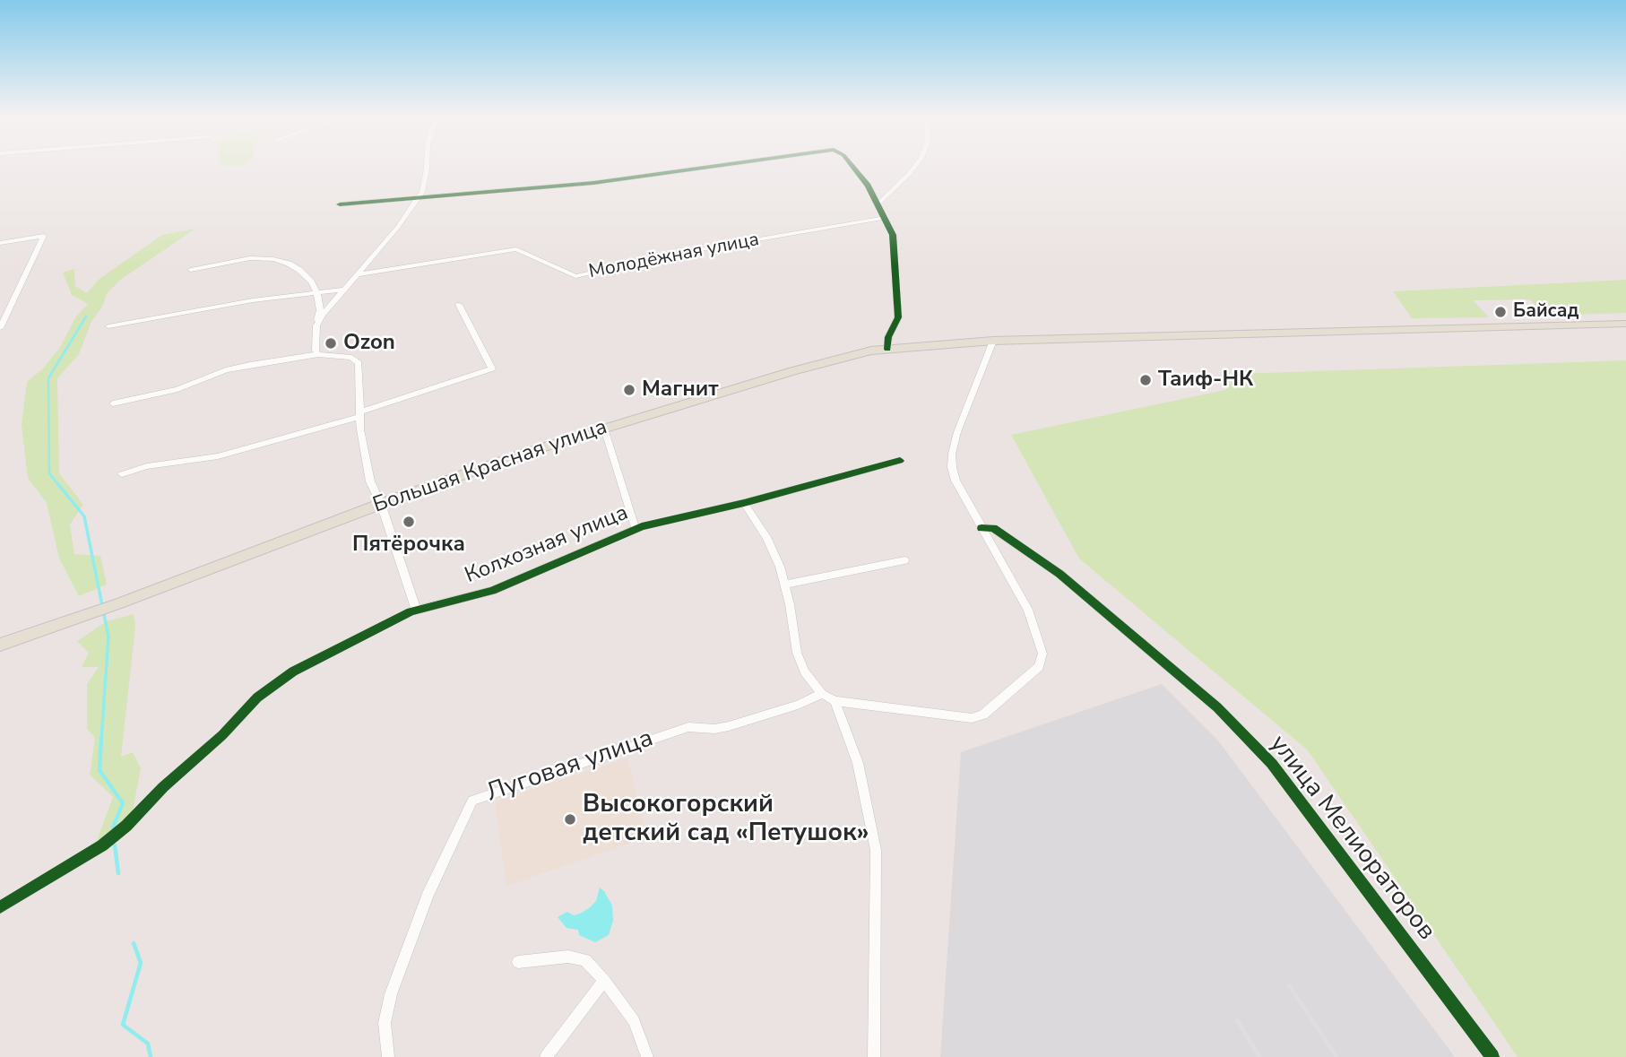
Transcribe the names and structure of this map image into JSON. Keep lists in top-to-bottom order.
{
  "streets": {
    "main road": ["Большая Красная улица"],
    "street": [
      "Молодёжная улица",
      "Колхозная улица",
      "Луговая улица",
      "улица Мелиораторов"
    ]
  },
  "places": [
    "Байсад",
    "Ozon",
    "Таиф-НК",
    "Магнит",
    "Пятёрочка",
    "Высокогорский детский сад «Петушок»"
  ]
}
